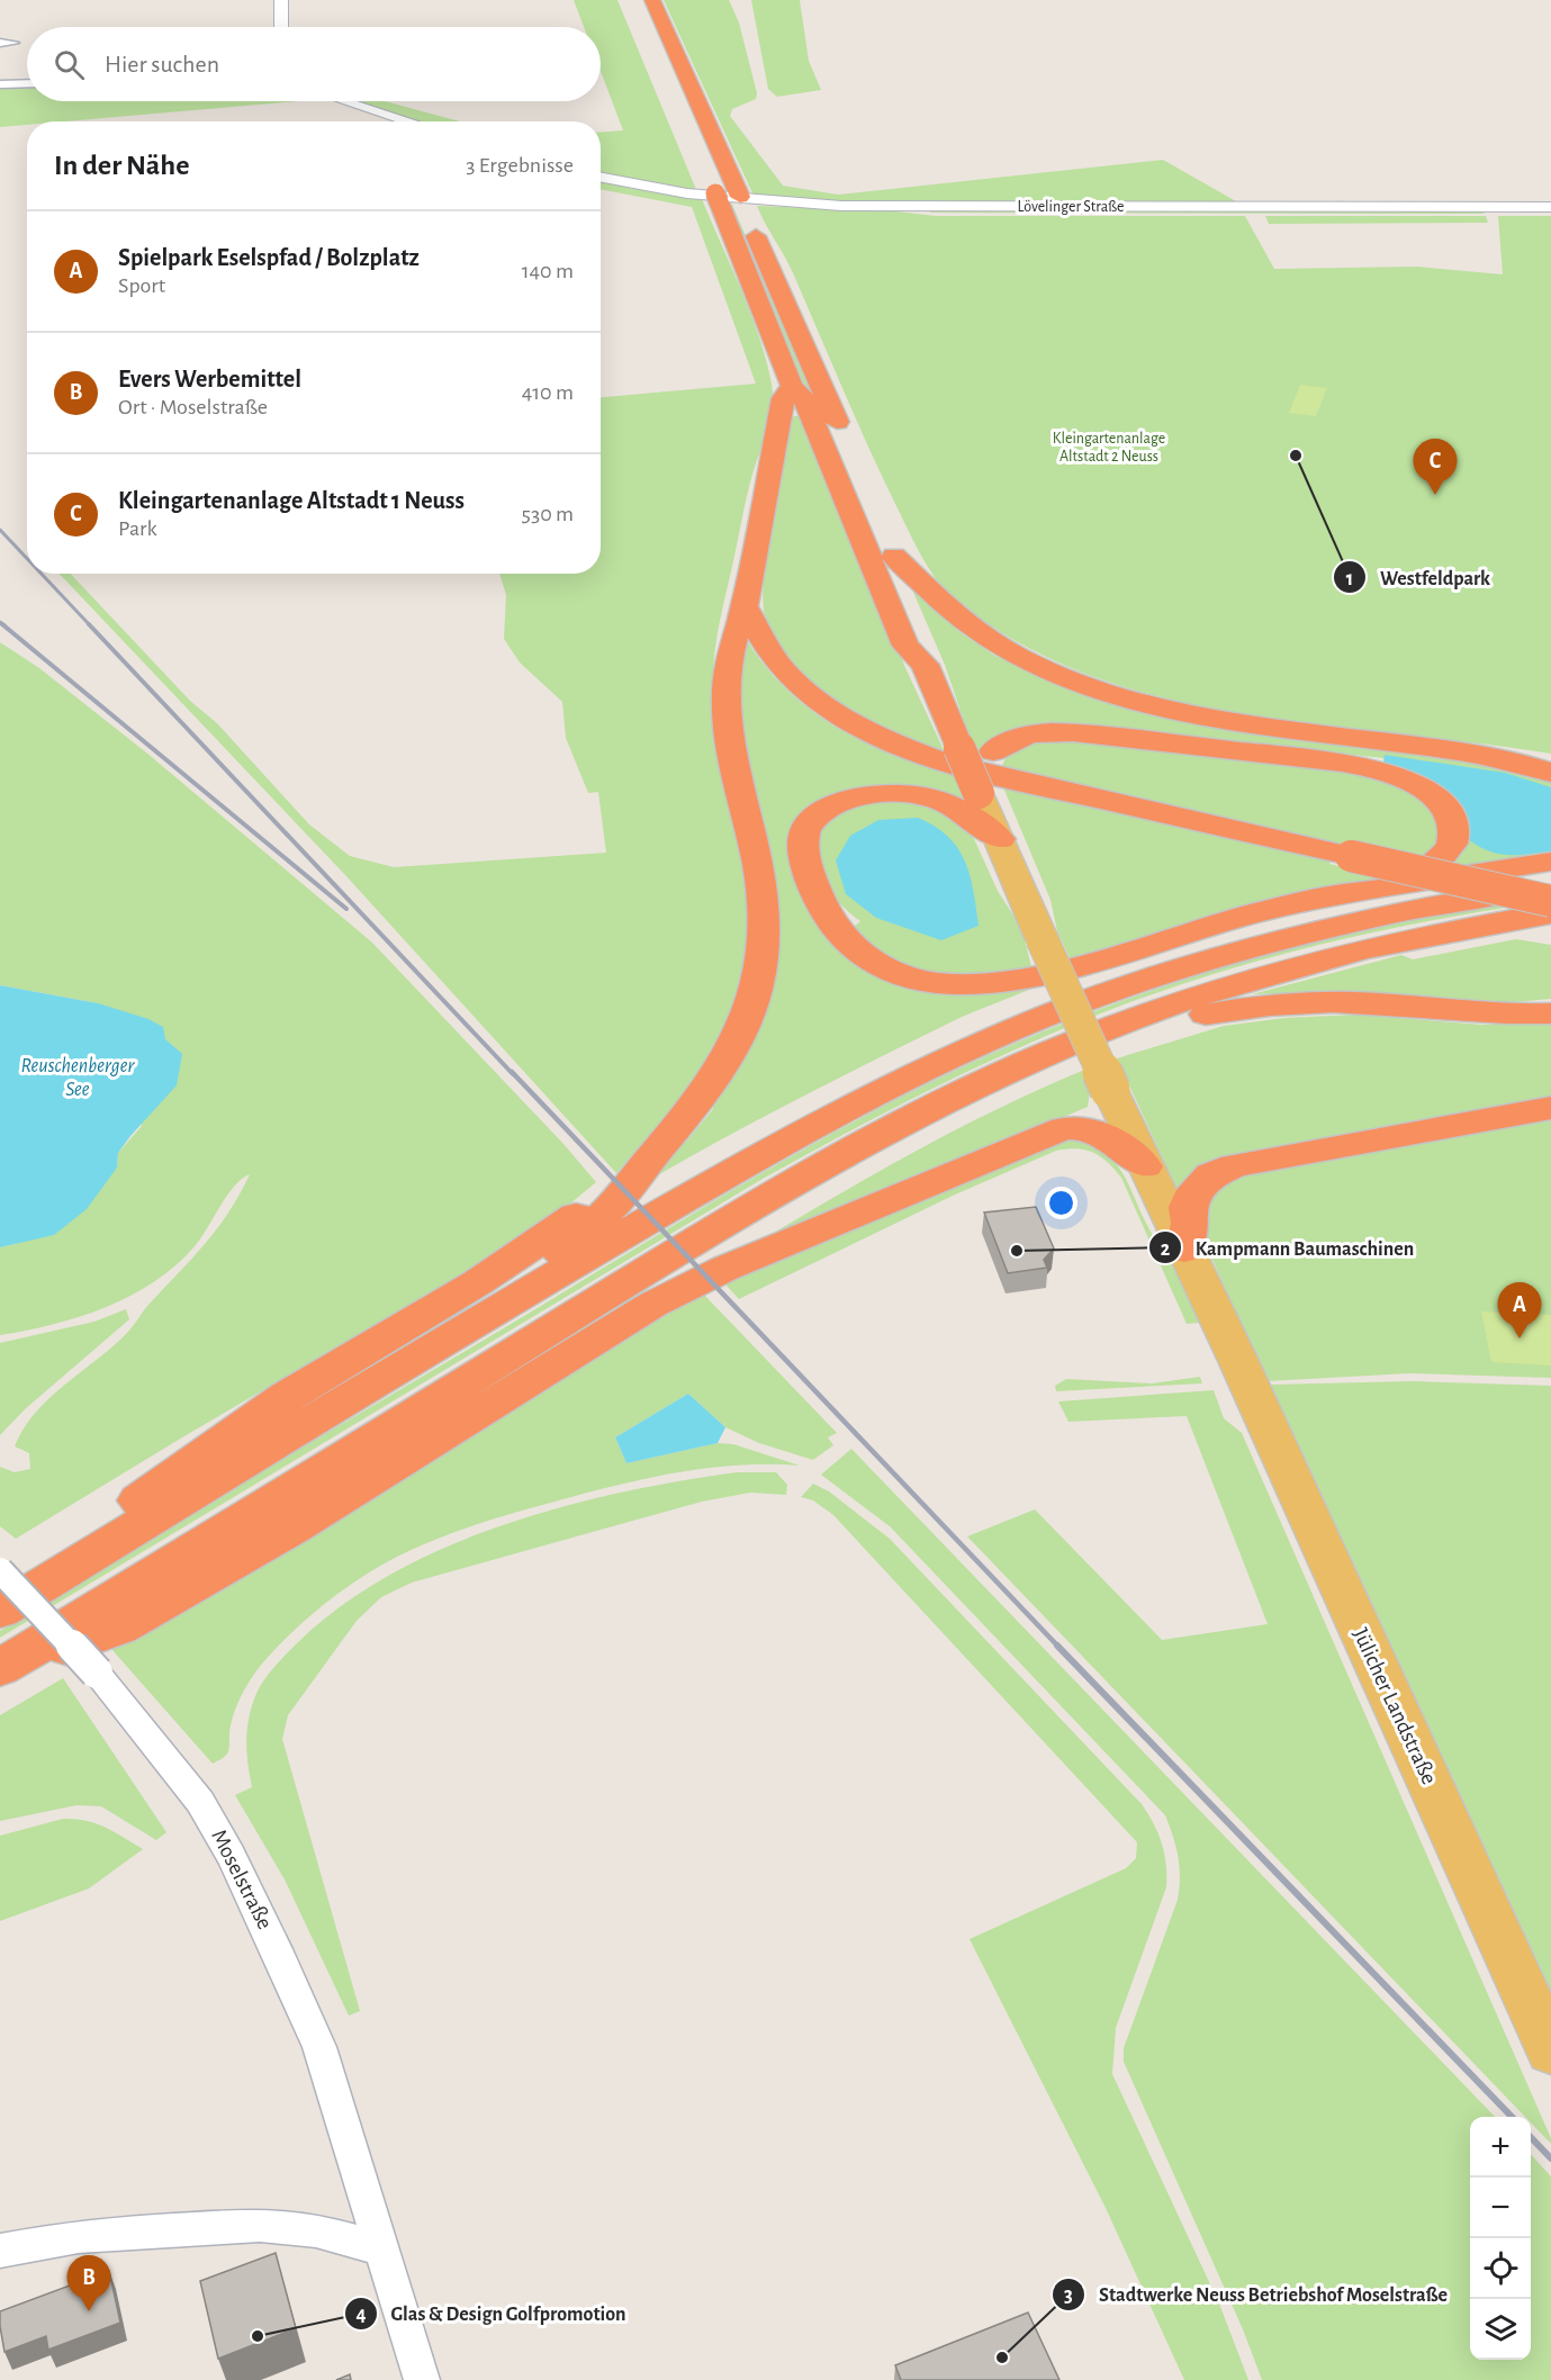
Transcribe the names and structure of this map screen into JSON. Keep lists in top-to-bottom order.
{
  "streets": {
    "main road": ["Jülicher Landstraße"],
    "street": ["Lövelinger Straße", "Moselstraße"]
  },
  "water": ["Reuschenberger See"],
  "parks": ["Kleingartenanlage Altstadt 2 Neuss"],
  "places": [
    "Westfeldpark",
    "Kampmann Baumaschinen",
    "Glas & Design Golfpromotion",
    "Stadtwerke Neuss Betriebshof Moselstraße"
  ],
  "page": {
    "search": "Hier suchen",
    "heading": ["In der Nähe", "3 Ergebnisse"],
    "list": [
      {
        "mark": "A",
        "name": "Spielpark Eselspfad / Bolzplatz",
        "note": "Sport",
        "value": "140 m"
      },
      {
        "mark": "B",
        "name": "Evers Werbemittel",
        "note": "Ort · Moselstraße",
        "value": "410 m"
      },
      {
        "mark": "C",
        "name": "Kleingartenanlage Altstadt 1 Neuss",
        "note": "Park",
        "value": "530 m"
      }
    ],
    "pins": ["C", "A", "B"],
    "map_buttons": ["+", "−"]
  }
}
